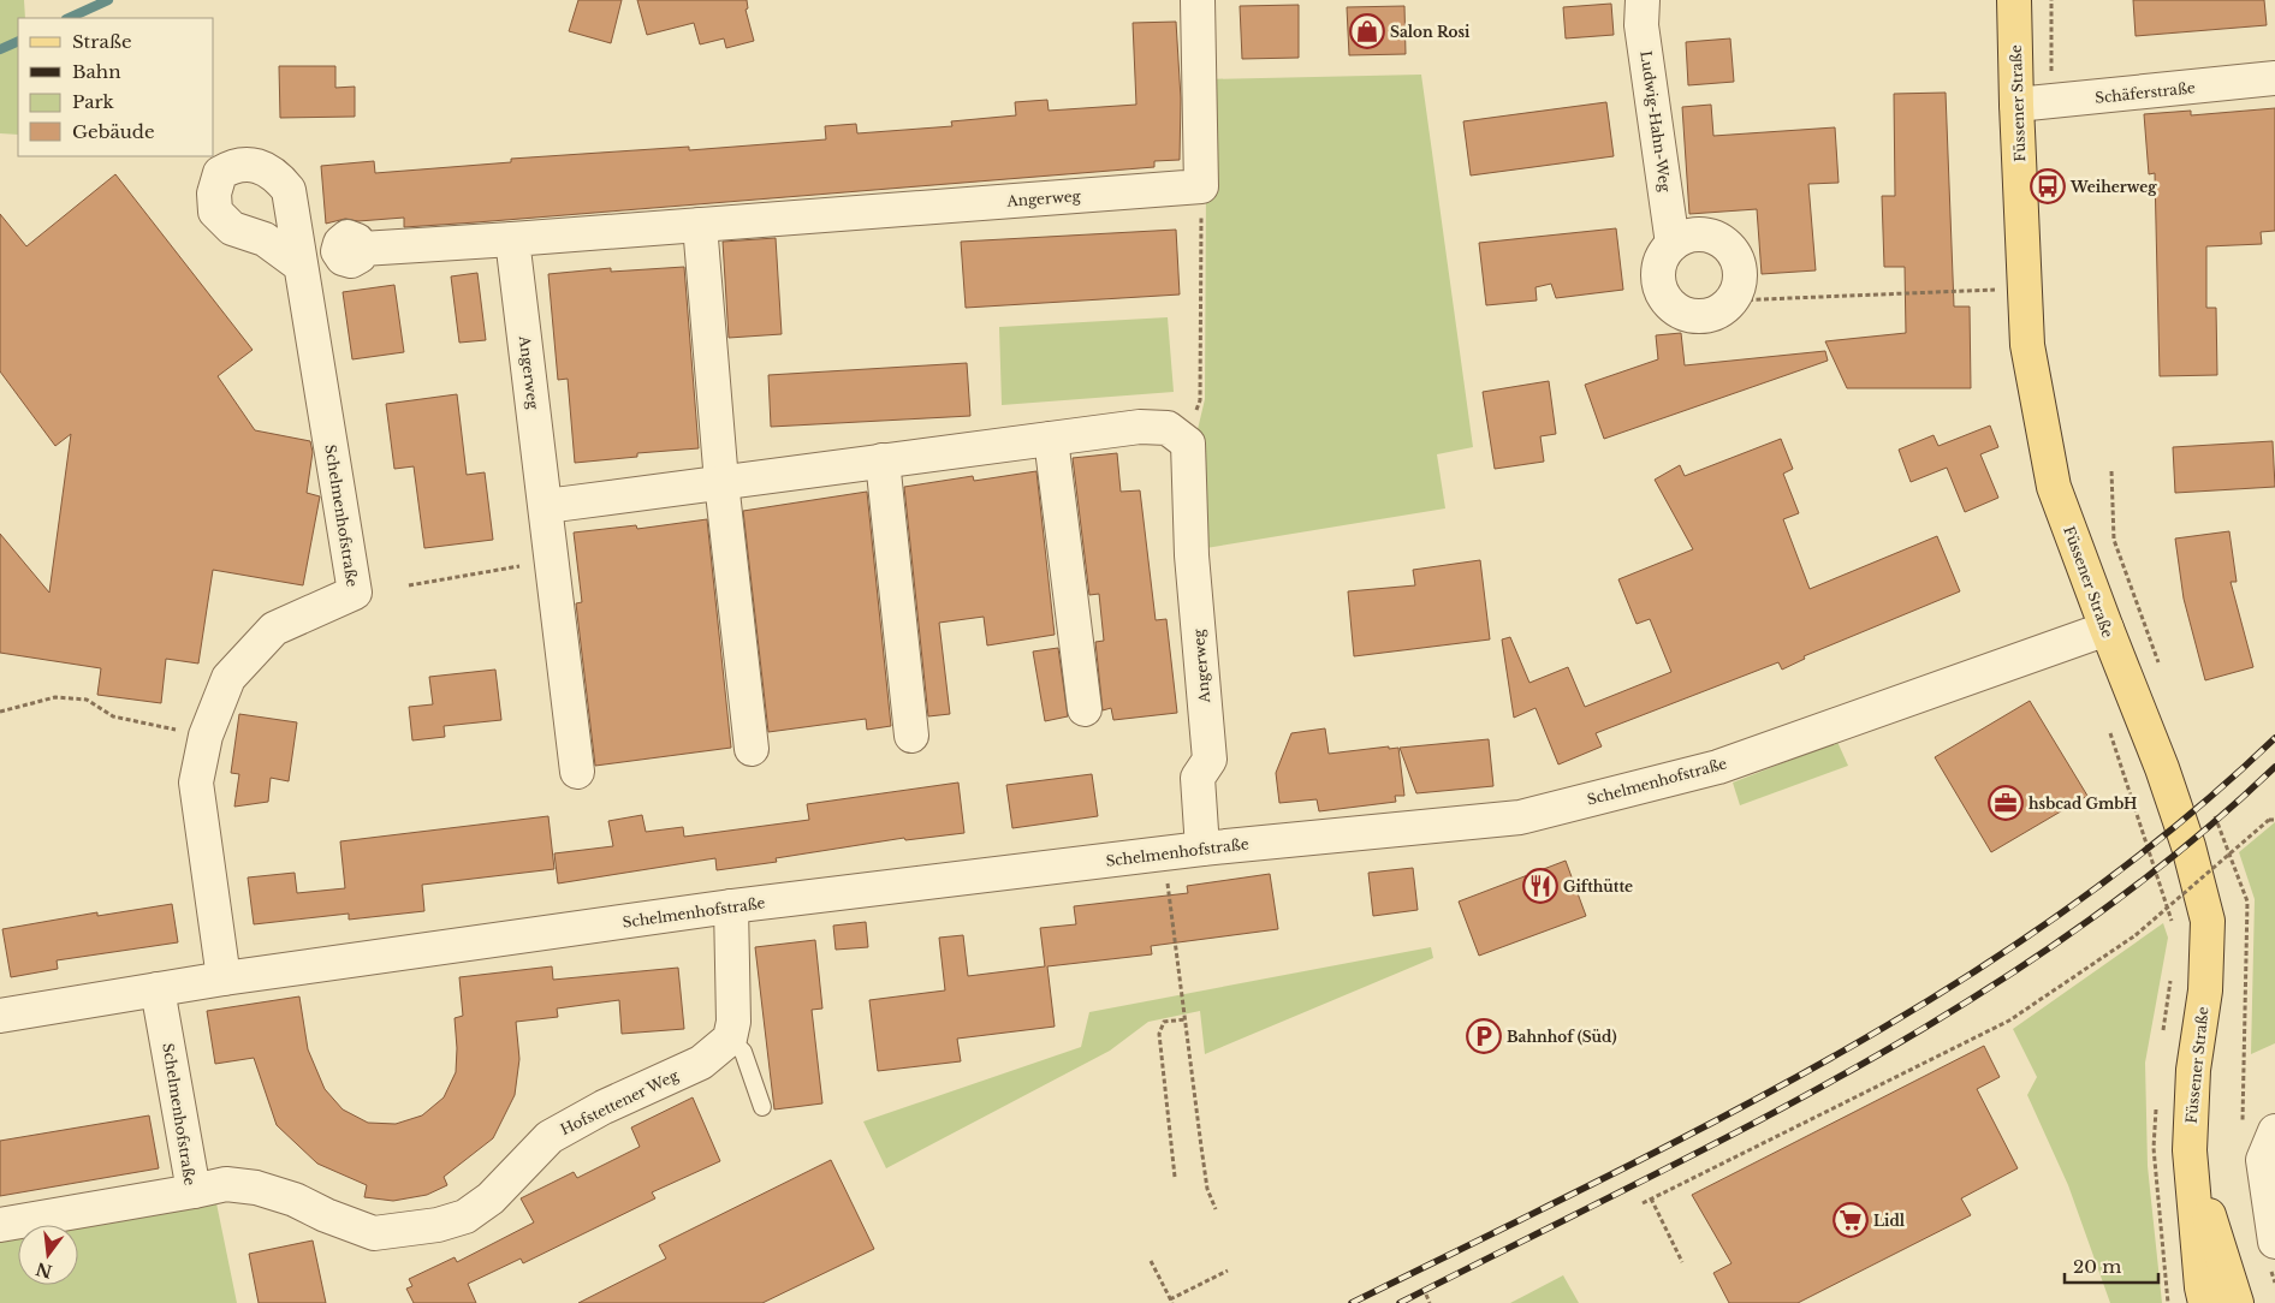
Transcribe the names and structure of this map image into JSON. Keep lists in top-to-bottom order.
{
  "streets": {
    "main road": ["Füssener Straße"],
    "street": [
      "Schäferstraße",
      "Ludwig-Hahn-Weg",
      "Angerweg",
      "Schelmenhofstraße",
      "Hofstettener Weg"
    ]
  },
  "crossings": [
    ["Schäferstraße", "Füssener Straße"],
    ["Füssener Straße", "Schelmenhofstraße"],
    ["Angerweg", "Schelmenhofstraße"],
    ["Schelmenhofstraße", "Hofstettener Weg"]
  ],
  "places": {
    "shop": ["Salon Rosi"],
    "bus stop": ["Weiherweg"],
    "office": ["hsbcad GmbH"],
    "restaurant": ["Gifthütte"],
    "parking": ["Bahnhof (Süd)"],
    "supermarket": ["Lidl"]
  },
  "legend": [
    "Straße",
    "Bahn",
    "Park",
    "Gebäude"
  ],
  "scale_bar": "20 m",
  "north": "bottom"
}
